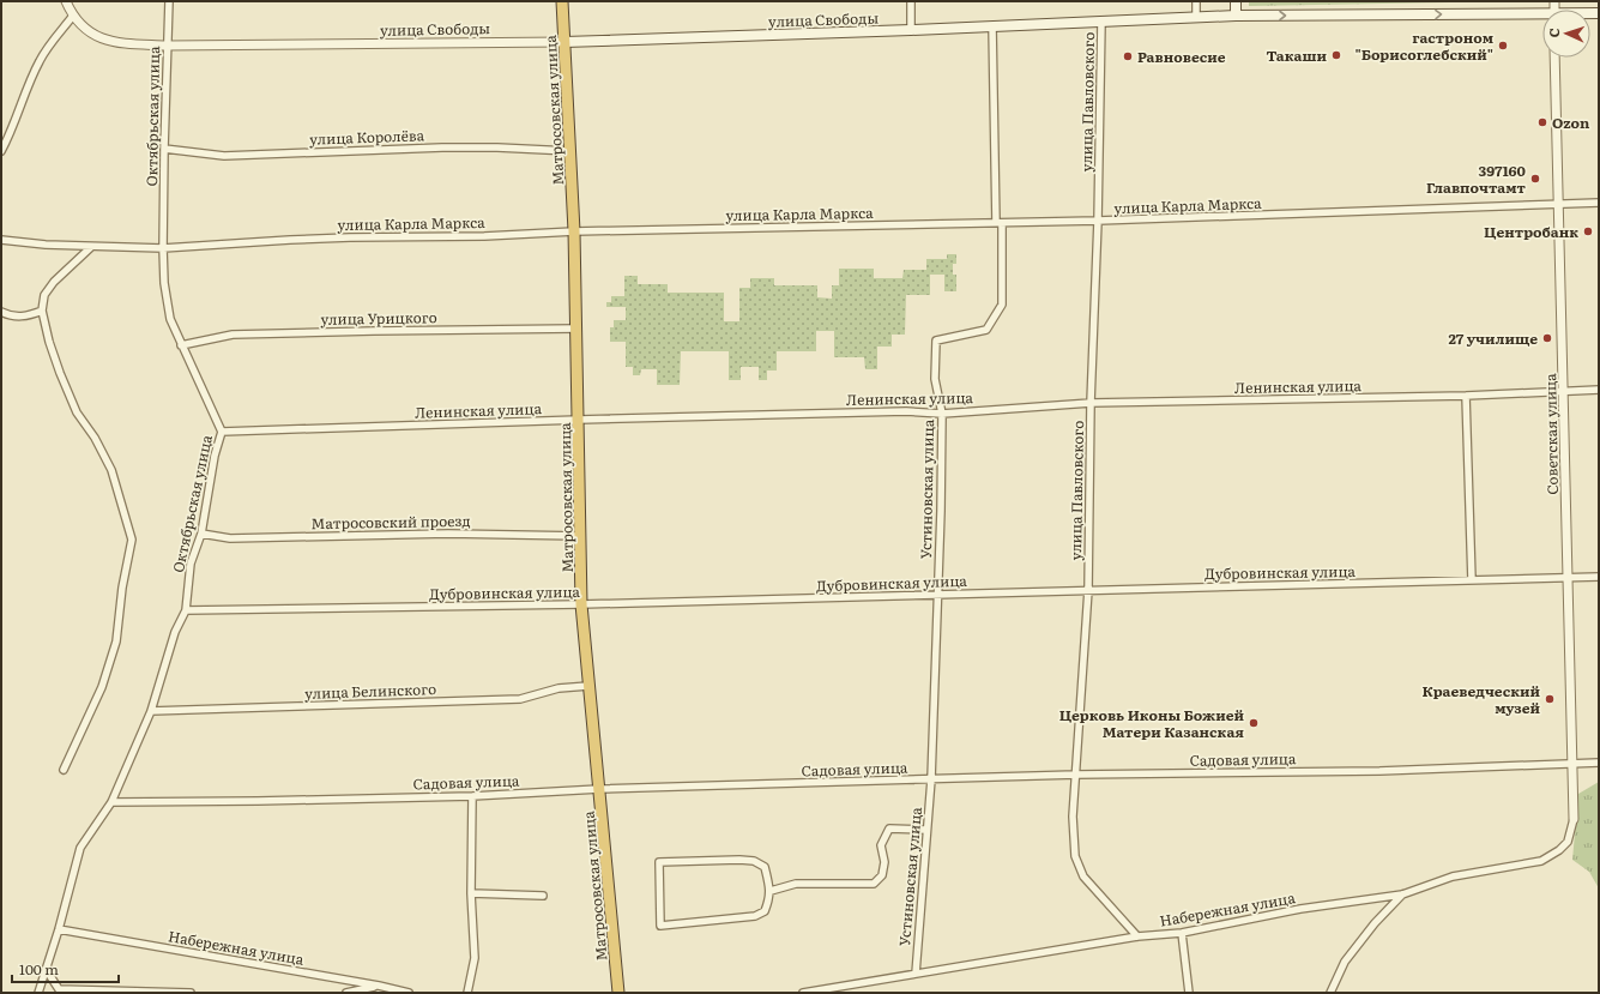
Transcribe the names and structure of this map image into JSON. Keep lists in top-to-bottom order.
{
  "streets": {
    "highway": ["Матросовская улица"],
    "main road": ["улица Свободы"],
    "street": [
      "улица Павловского",
      "Октябрьская улица",
      "улица Королёва",
      "улица Карла Маркса",
      "улица Урицкого",
      "Ленинская улица",
      "Советская улица",
      "Устиновская улица",
      "Матросовский проезд",
      "Дубровинская улица",
      "улица Белинского",
      "Садовая улица",
      "Набережная улица"
    ]
  },
  "crossings": [
    ["улица Свободы", "улица Павловского"],
    ["улица Свободы", "Матросовская улица"],
    ["улица Свободы", "Октябрьская улица"],
    ["улица Свободы", "Устиновская улица"],
    ["улица Павловского", "улица Карла Маркса"],
    ["улица Павловского", "Ленинская улица"],
    ["улица Павловского", "Дубровинская улица"],
    ["улица Павловского", "Садовая улица"],
    ["улица Павловского", "Набережная улица"],
    ["Матросовская улица", "улица Королёва"],
    ["Матросовская улица", "улица Карла Маркса"],
    ["Матросовская улица", "улица Урицкого"],
    ["Матросовская улица", "Ленинская улица"],
    ["Матросовская улица", "Матросовский проезд"],
    ["Матросовская улица", "Дубровинская улица"],
    ["Матросовская улица", "улица Белинского"],
    ["Матросовская улица", "Садовая улица"],
    ["Октябрьская улица", "улица Королёва"],
    ["Октябрьская улица", "улица Карла Маркса"],
    ["Октябрьская улица", "улица Урицкого"],
    ["Октябрьская улица", "Ленинская улица"],
    ["Октябрьская улица", "Матросовский проезд"],
    ["Октябрьская улица", "Дубровинская улица"],
    ["Октябрьская улица", "улица Белинского"],
    ["Октябрьская улица", "Садовая улица"],
    ["Октябрьская улица", "Набережная улица"],
    ["улица Карла Маркса", "Советская улица"],
    ["улица Карла Маркса", "Устиновская улица"],
    ["Ленинская улица", "Советская улица"],
    ["Ленинская улица", "Устиновская улица"],
    ["Советская улица", "Дубровинская улица"],
    ["Советская улица", "Садовая улица"],
    ["Советская улица", "Набережная улица"],
    ["Устиновская улица", "Дубровинская улица"],
    ["Устиновская улица", "Садовая улица"],
    ["Устиновская улица", "Набережная улица"]
  ],
  "places": [
    "гастроном \"Борисоглебский\"",
    "Такаши",
    "Равновесие",
    "Ozon",
    "397160 Главпочтамт",
    "Центробанк",
    "27 училище",
    "Краеведческий музей",
    "Церковь Иконы Божией Матери Казанская"
  ],
  "scale_bar": "100 m",
  "north": "left"
}
